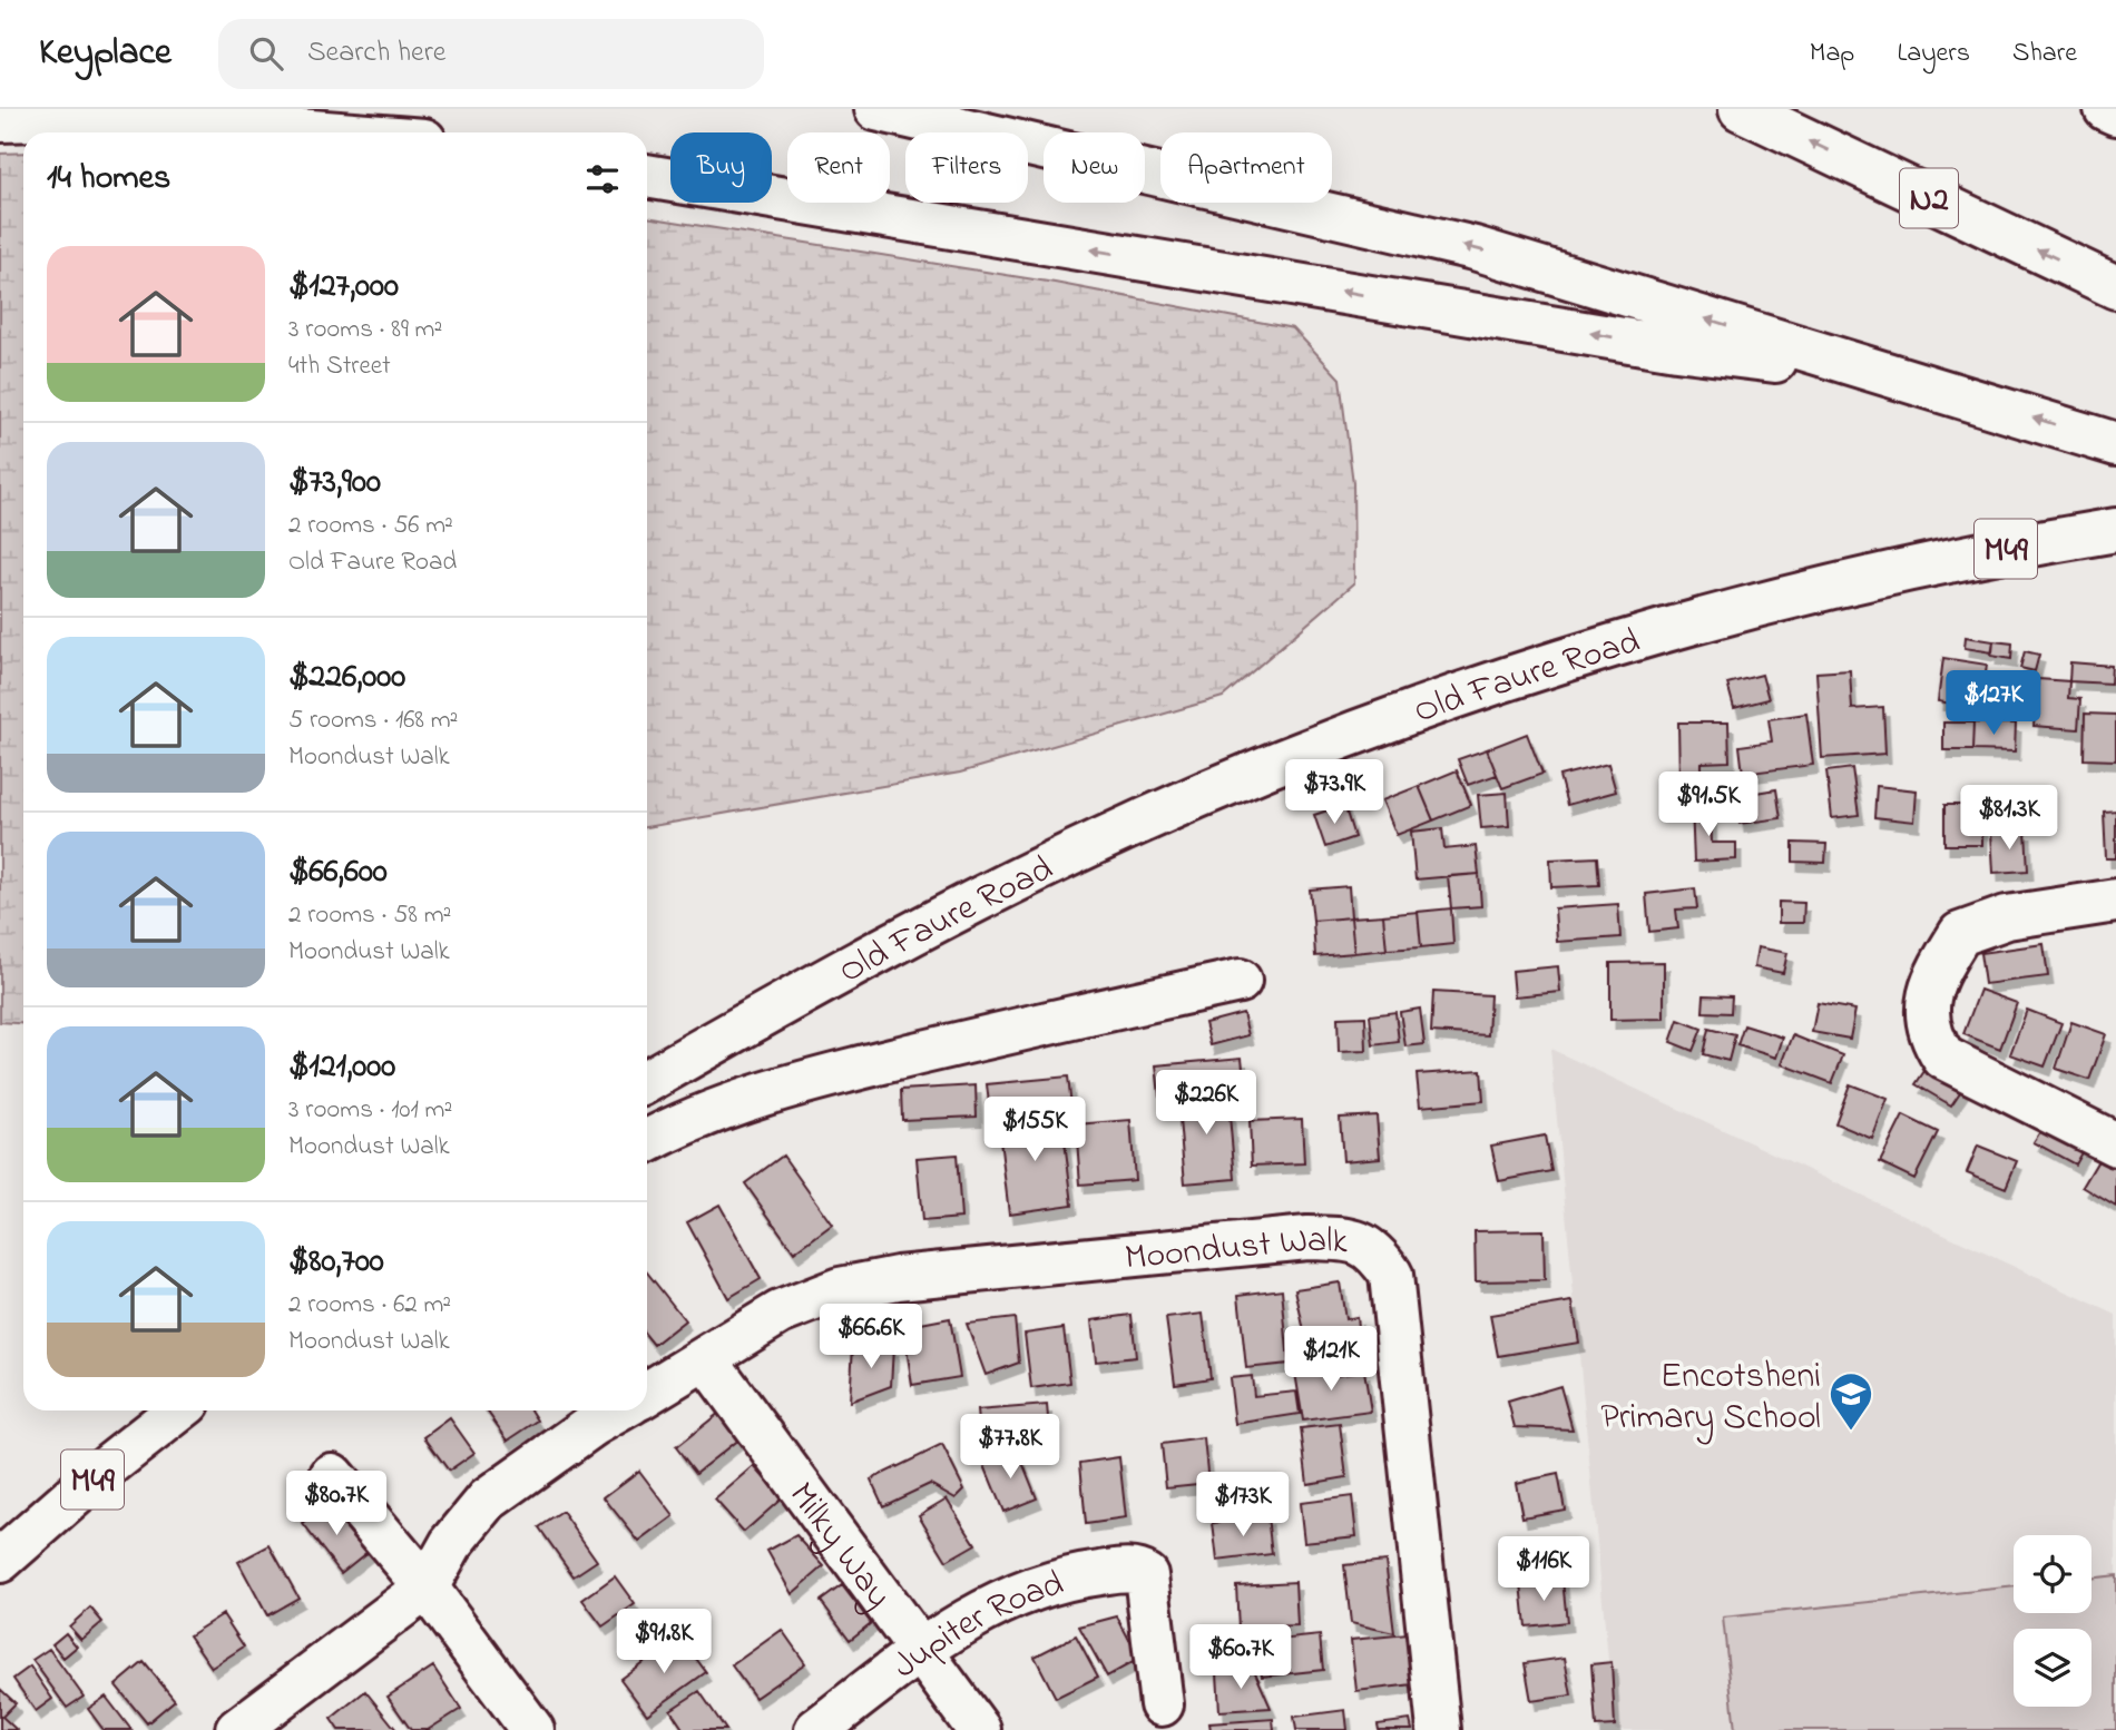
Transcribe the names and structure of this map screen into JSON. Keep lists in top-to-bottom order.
{
  "streets": {
    "main road": [
      "N2",
      "M49",
      "Old Faure Road",
      "Moondust Walk",
      "Milky Way",
      "Jupiter Road"
    ]
  },
  "crossings": [
    ["Moondust Walk", "Milky Way"],
    ["Milky Way", "Jupiter Road"]
  ],
  "places": {
    "school or university": ["Encotsheni Primary School"]
  },
  "page": {
    "header": "Keyplace",
    "search": "Search here",
    "nav": ["Map", "Layers", "Share"],
    "chip": [
      "Buy",
      "Rent",
      "Filters",
      "New",
      "Apartment"
    ],
    "heading": "14 homes",
    "list": [
      {
        "name": "$127,000",
        "note": "3 rooms · 89 m² · 4th Street"
      },
      {
        "name": "$73,900",
        "note": "2 rooms · 56 m² · Old Faure Road"
      },
      {
        "name": "$226,000",
        "note": "5 rooms · 168 m² · Moondust Walk"
      },
      {
        "name": "$66,600",
        "note": "2 rooms · 58 m² · Moondust Walk"
      },
      {
        "name": "$121,000",
        "note": "3 rooms · 101 m² · Moondust Walk"
      },
      {
        "name": "$80,700",
        "note": "2 rooms · 62 m² · Moondust Walk"
      }
    ],
    "price": [
      "$127K",
      "$73.9K",
      "$91.5K",
      "$81.3K",
      "$226K",
      "$155K",
      "$66.6K",
      "$121K",
      "$77.8K",
      "$80.7K",
      "$173K",
      "$116K",
      "$91.8K",
      "$60.7K"
    ]
  }
}
